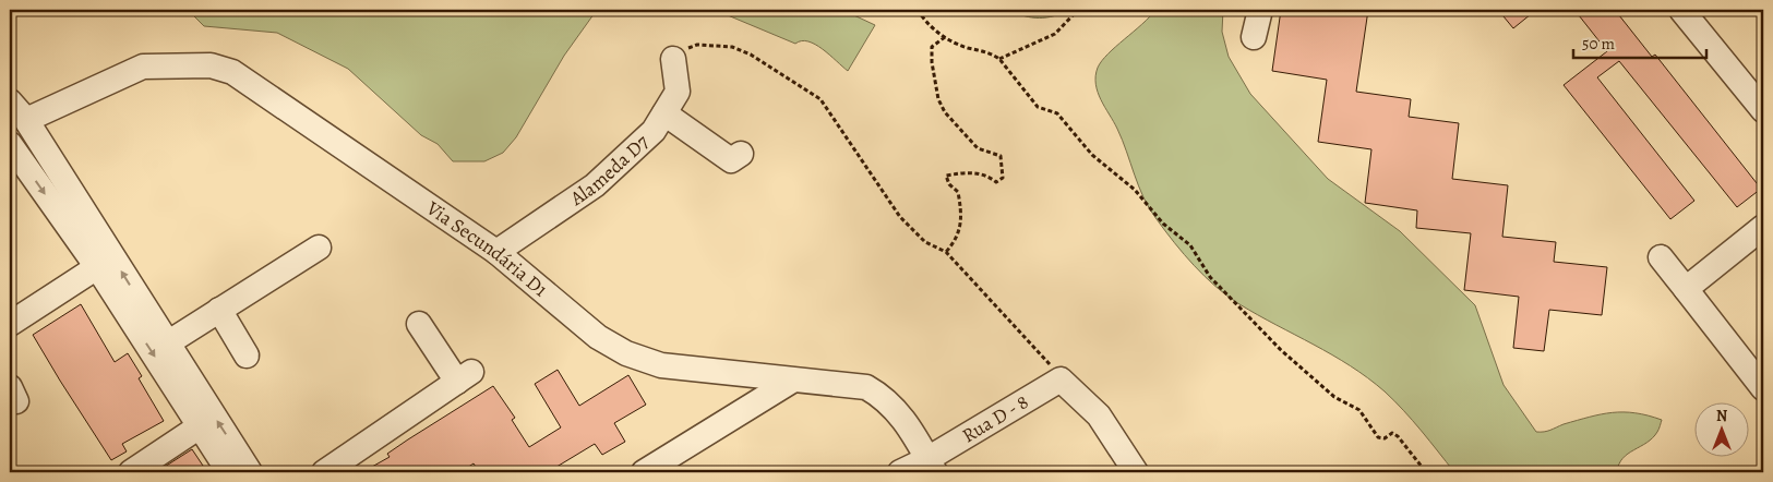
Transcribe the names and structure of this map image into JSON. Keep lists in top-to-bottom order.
{
  "streets": {
    "street": ["Alameda D7", "Via Secundária D1", "Rua D - 8"]
  },
  "crossings": [
    ["Alameda D7", "Via Secundária D1"],
    ["Via Secundária D1", "Rua D - 8"]
  ],
  "scale_bar": "50 m",
  "north": "top"
}
